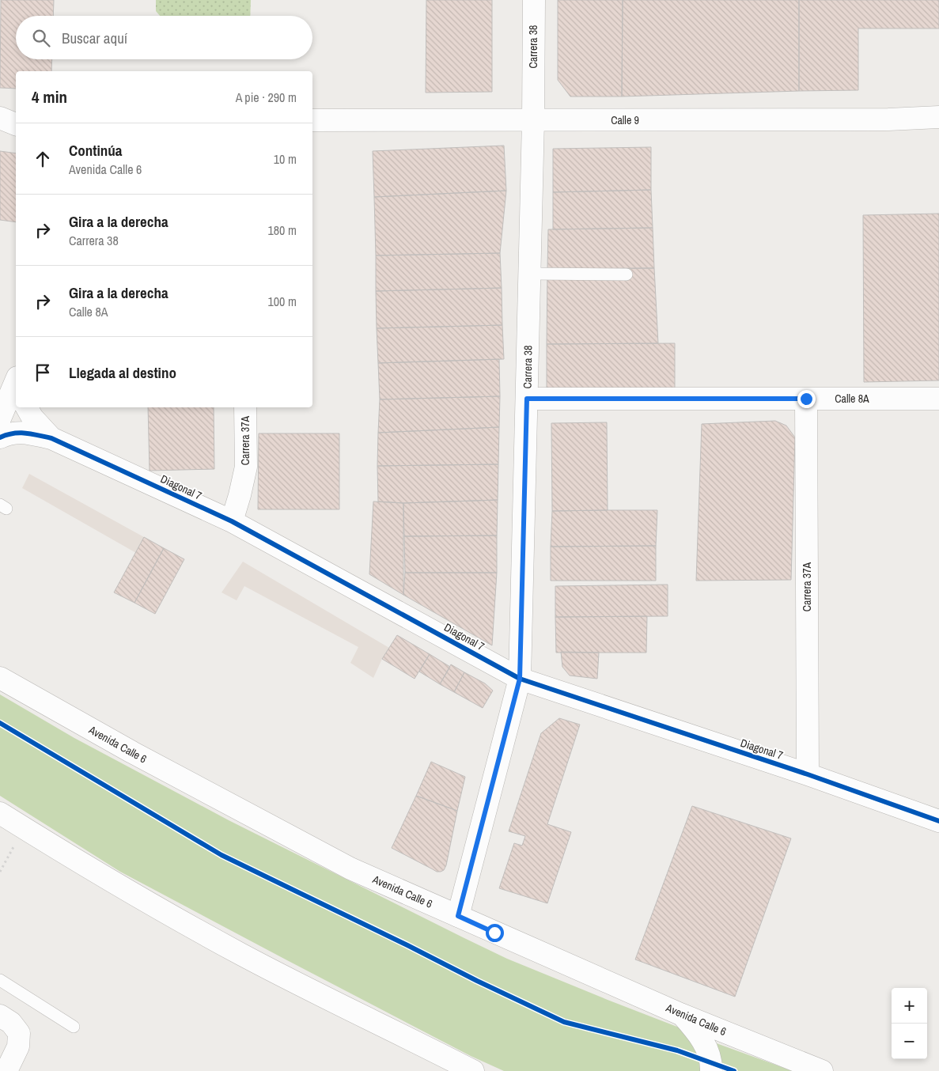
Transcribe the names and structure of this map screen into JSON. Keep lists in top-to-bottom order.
{
  "streets": {
    "street": [
      "Carrera 38",
      "Calle 9",
      "Calle 8A",
      "Carrera 37A",
      "Diagonal 7",
      "Avenida Calle 6"
    ]
  },
  "crossings": [
    ["Carrera 38", "Calle 9"],
    ["Carrera 38", "Calle 8A"],
    ["Carrera 38", "Diagonal 7"],
    ["Carrera 38", "Avenida Calle 6"],
    ["Calle 8A", "Carrera 37A"],
    ["Carrera 37A", "Diagonal 7"]
  ],
  "page": {
    "search": "Buscar aquí",
    "heading": ["4 min", "A pie · 290 m"],
    "list": [
      ["Continúa", "Avenida Calle 6", "10 m"],
      ["Gira a la derecha", "Carrera 38", "180 m"],
      ["Gira a la derecha", "Calle 8A", "100 m"],
      "Llegada al destino"
    ],
    "map_buttons": ["+", "−"]
  }
}
